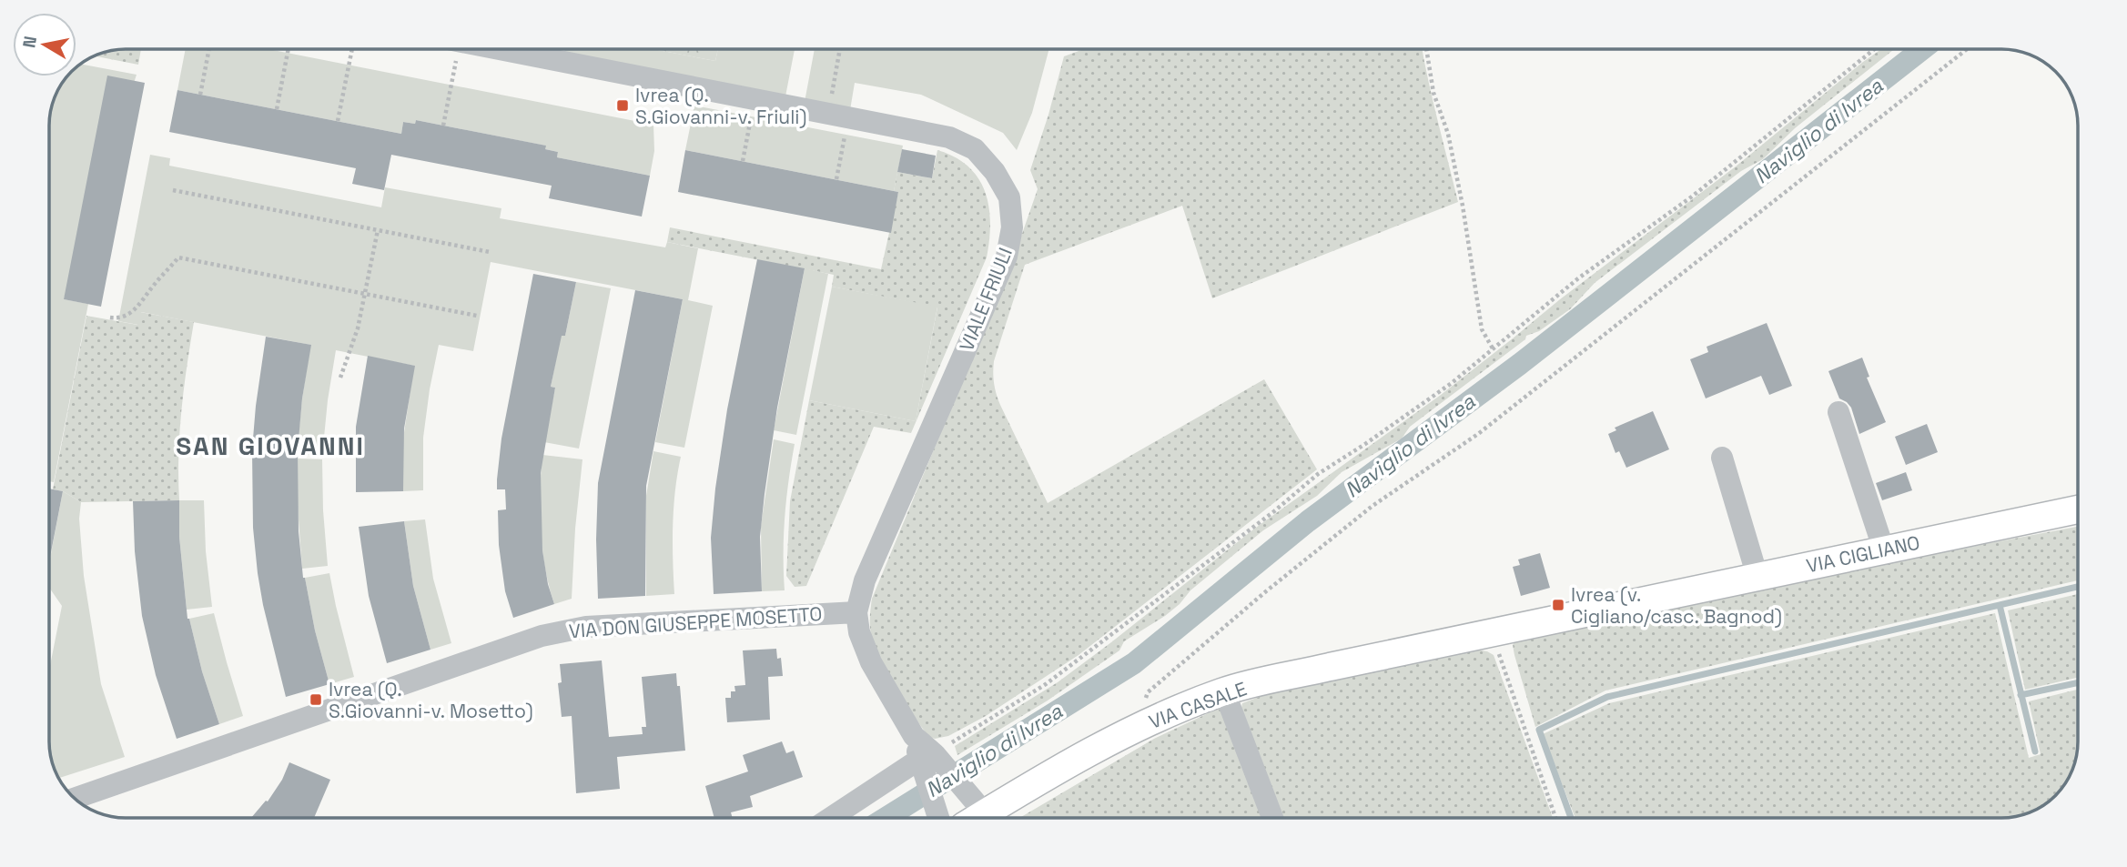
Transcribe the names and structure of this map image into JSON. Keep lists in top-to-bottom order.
{
  "streets": {
    "main road": ["VIA CIGLIANO", "VIA CASALE"],
    "street": ["VIALE FRIULI", "VIA DON GIUSEPPE MOSETTO"]
  },
  "crossings": [
    ["VIALE FRIULI", "VIA DON GIUSEPPE MOSETTO"],
    ["VIALE FRIULI", "VIA CASALE"],
    ["VIA CIGLIANO", "VIA CASALE"]
  ],
  "districts": ["SAN GIOVANNI"],
  "water": ["Naviglio di Ivrea"],
  "places": {
    "transit": ["Ivrea (Q. S.Giovanni-v. Friuli)", "Ivrea (v. Cigliano/casc. Bagnod)", "Ivrea (Q. S.Giovanni-v. Mosetto)"]
  },
  "north": "left"
}
